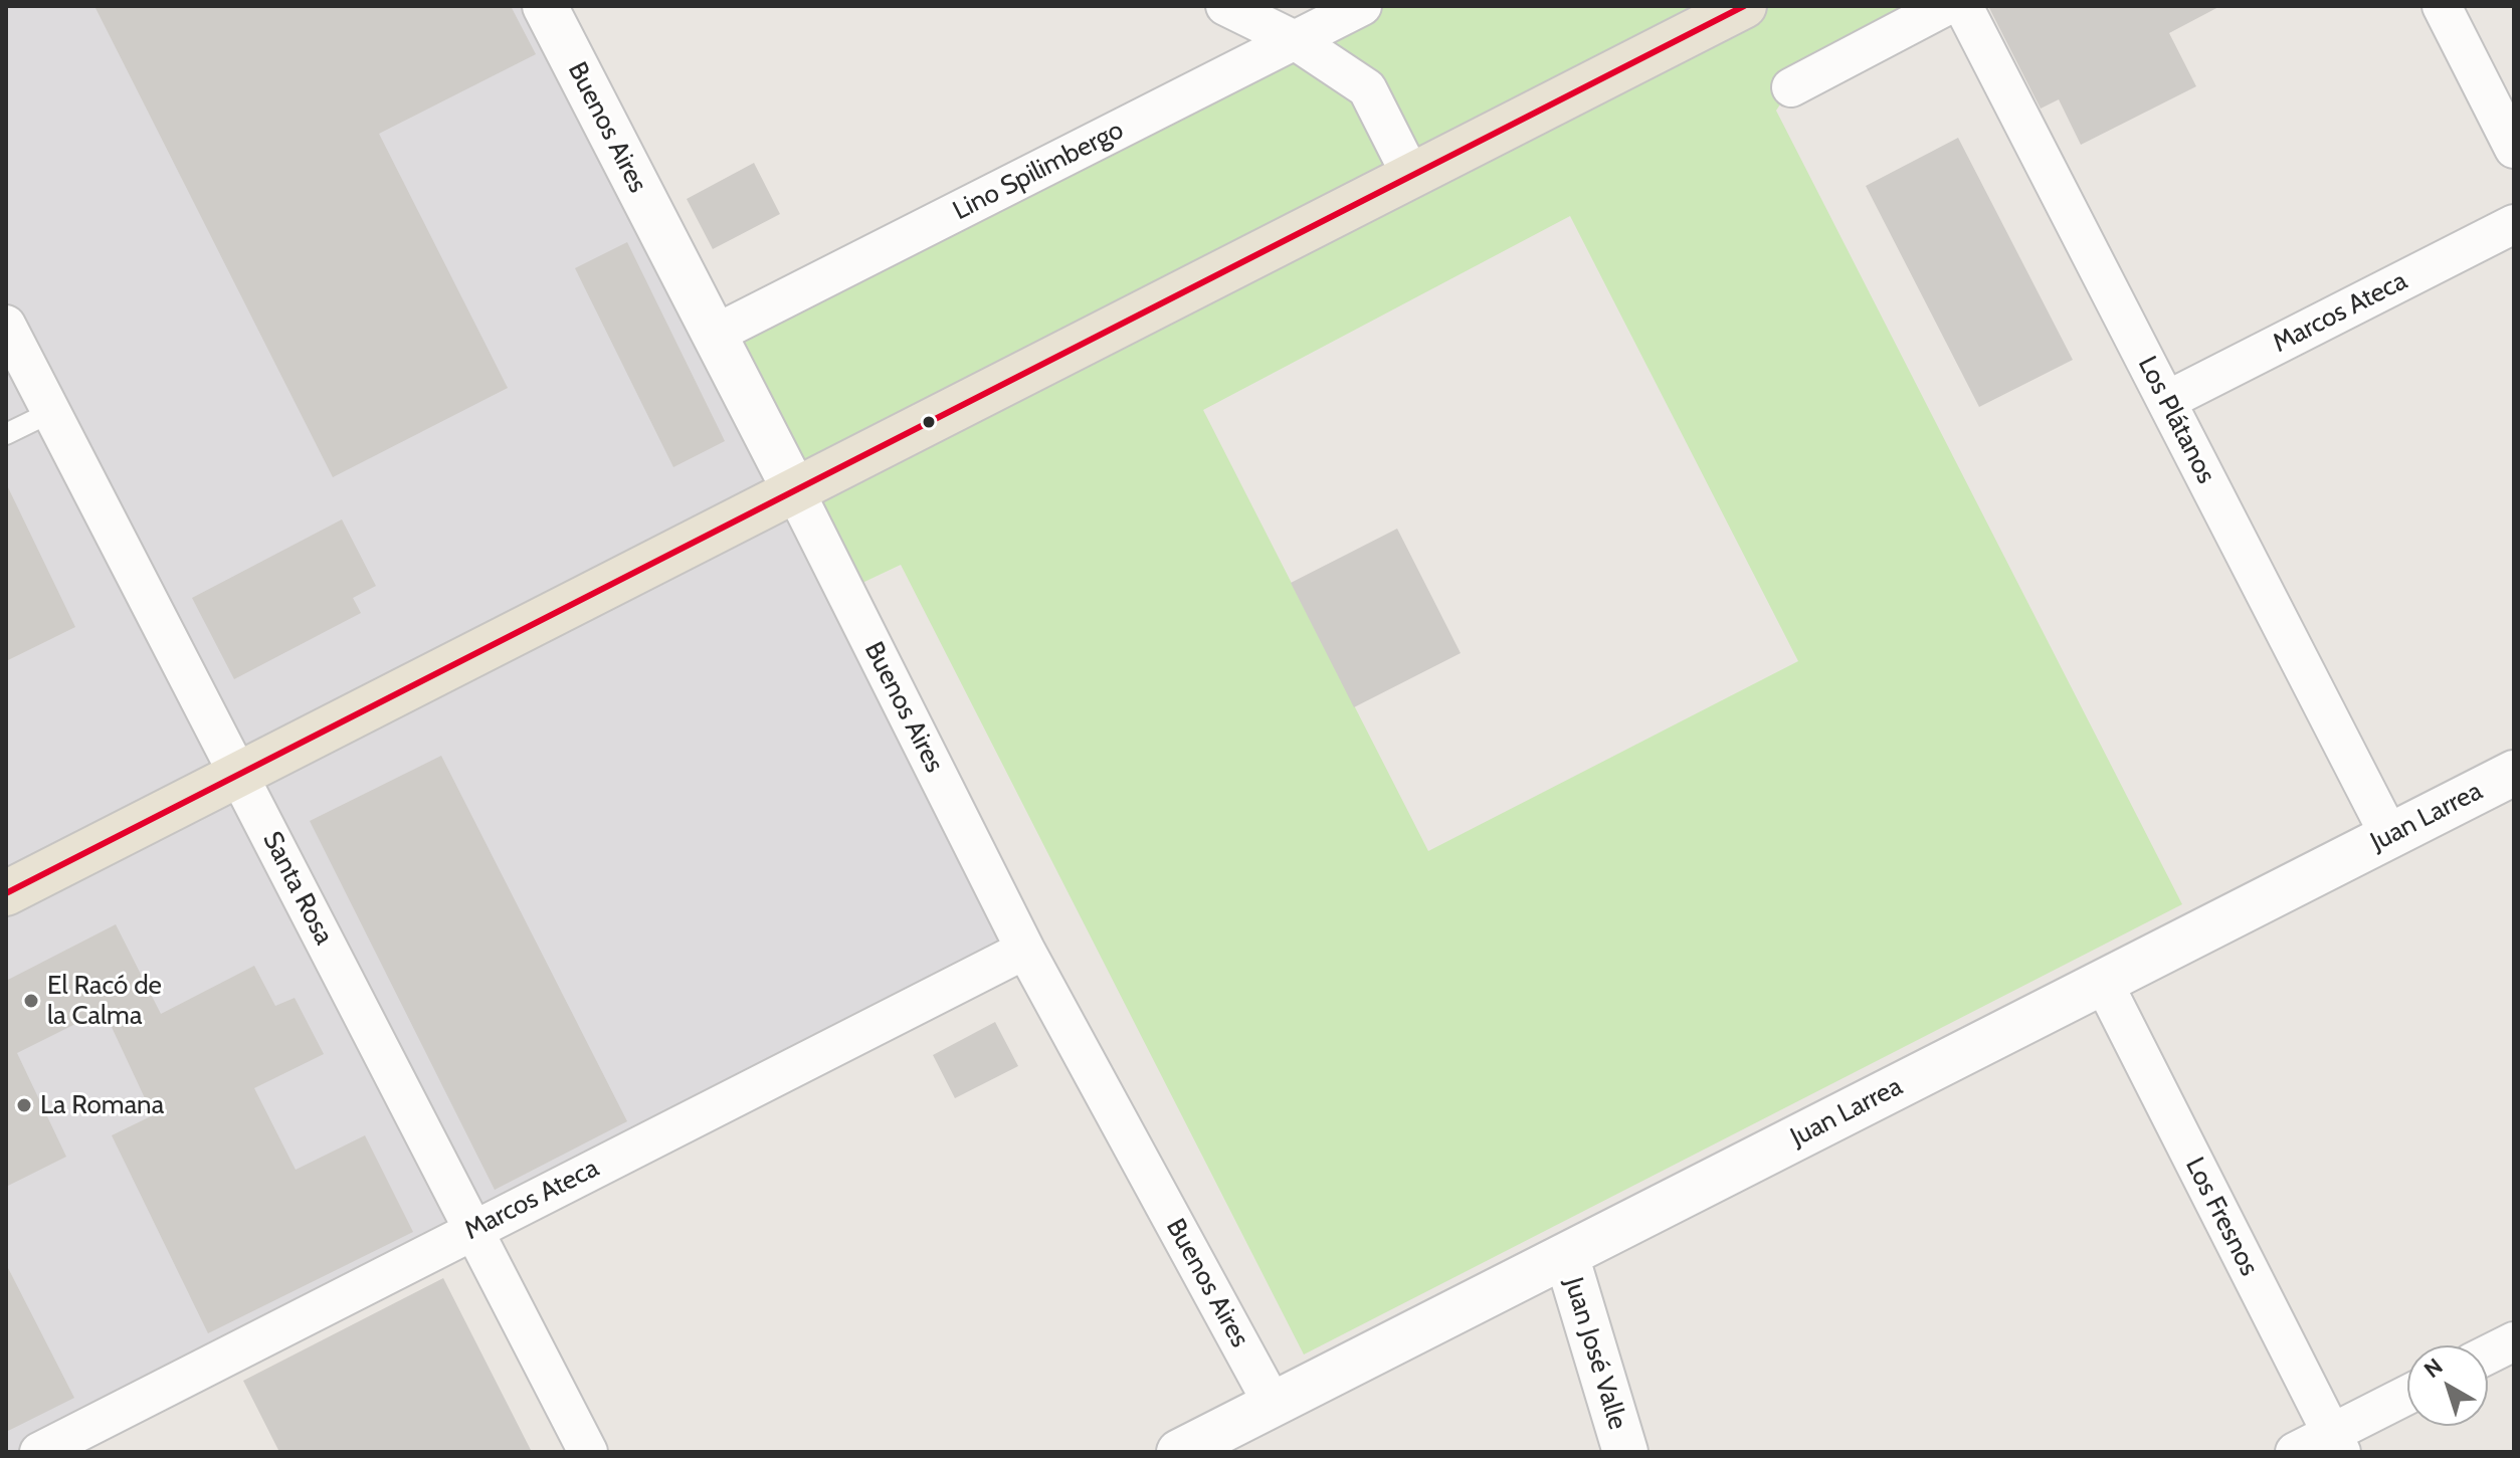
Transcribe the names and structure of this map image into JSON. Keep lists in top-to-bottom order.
{
  "streets": {
    "street": [
      "Buenos Aires",
      "Lino Spilimbergo",
      "Marcos Ateca",
      "Los Plátanos",
      "Juan Larrea",
      "Santa Rosa",
      "Los Fresnos",
      "Juan José Valle"
    ]
  },
  "crossings": [
    ["Buenos Aires", "Lino Spilimbergo"],
    ["Buenos Aires", "Marcos Ateca"],
    ["Buenos Aires", "Juan Larrea"],
    ["Marcos Ateca", "Los Plátanos"],
    ["Marcos Ateca", "Santa Rosa"],
    ["Los Plátanos", "Juan Larrea"],
    ["Juan Larrea", "Los Fresnos"],
    ["Juan Larrea", "Juan José Valle"]
  ],
  "places": ["El Racó de la Calma", "La Romana"],
  "north": "top left"
}
